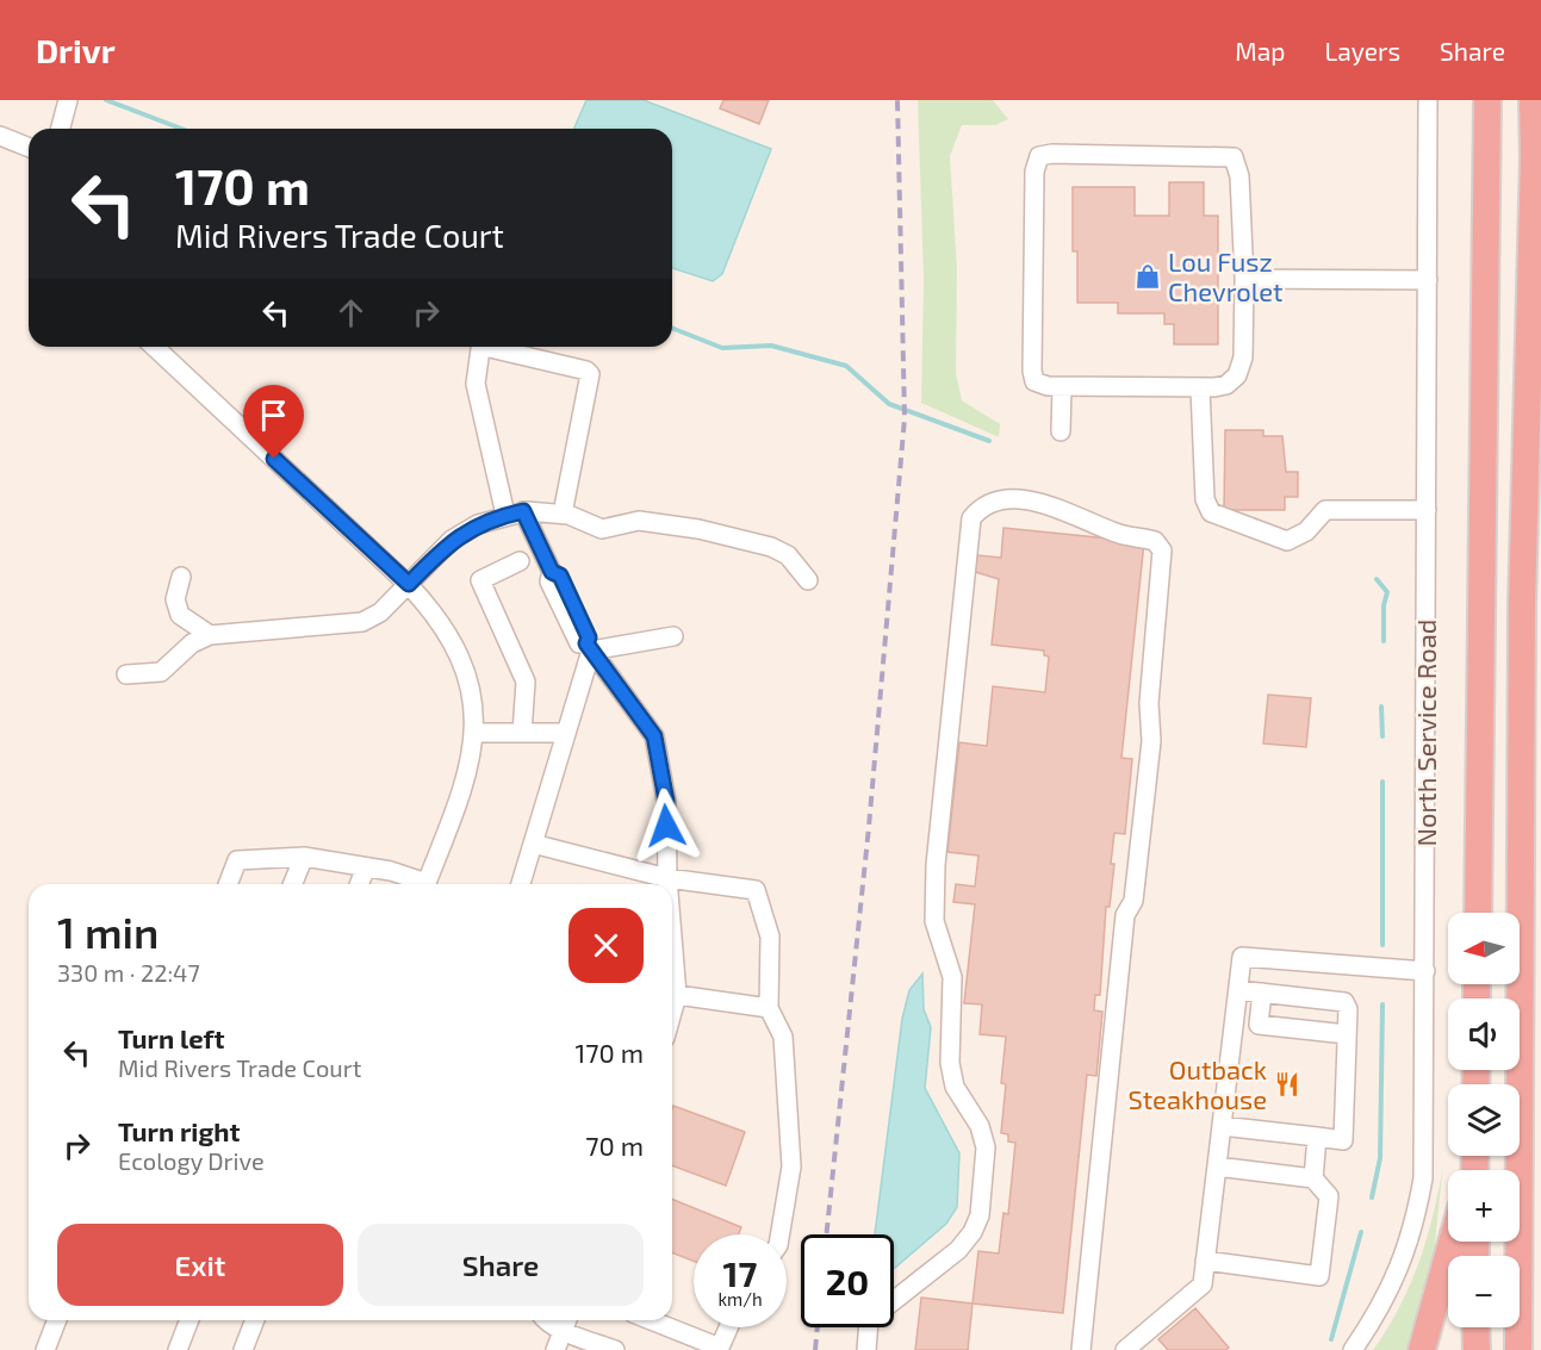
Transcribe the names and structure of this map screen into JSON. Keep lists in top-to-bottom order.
{
  "streets": {
    "street": ["North Service Road"]
  },
  "places": {
    "shop": ["Lou Fusz Chevrolet"],
    "restaurant": ["Outback Steakhouse"]
  },
  "north": "left",
  "page": {
    "header": "Drivr",
    "nav": ["Map", "Layers", "Share"],
    "turn": ["170 m", "Mid Rivers Trade Court"],
    "heading": ["1 min", "330 m · 22:47"],
    "map_buttons": ["+", "−"],
    "list": [
      {
        "name": "Turn left",
        "note": "Mid Rivers Trade Court",
        "value": "170 m"
      },
      {
        "name": "Turn right",
        "note": "Ecology Drive",
        "value": "70 m"
      }
    ],
    "buttons": ["Exit", "Share"],
    "speed": "17 km/h",
    "limit": "20"
  }
}
